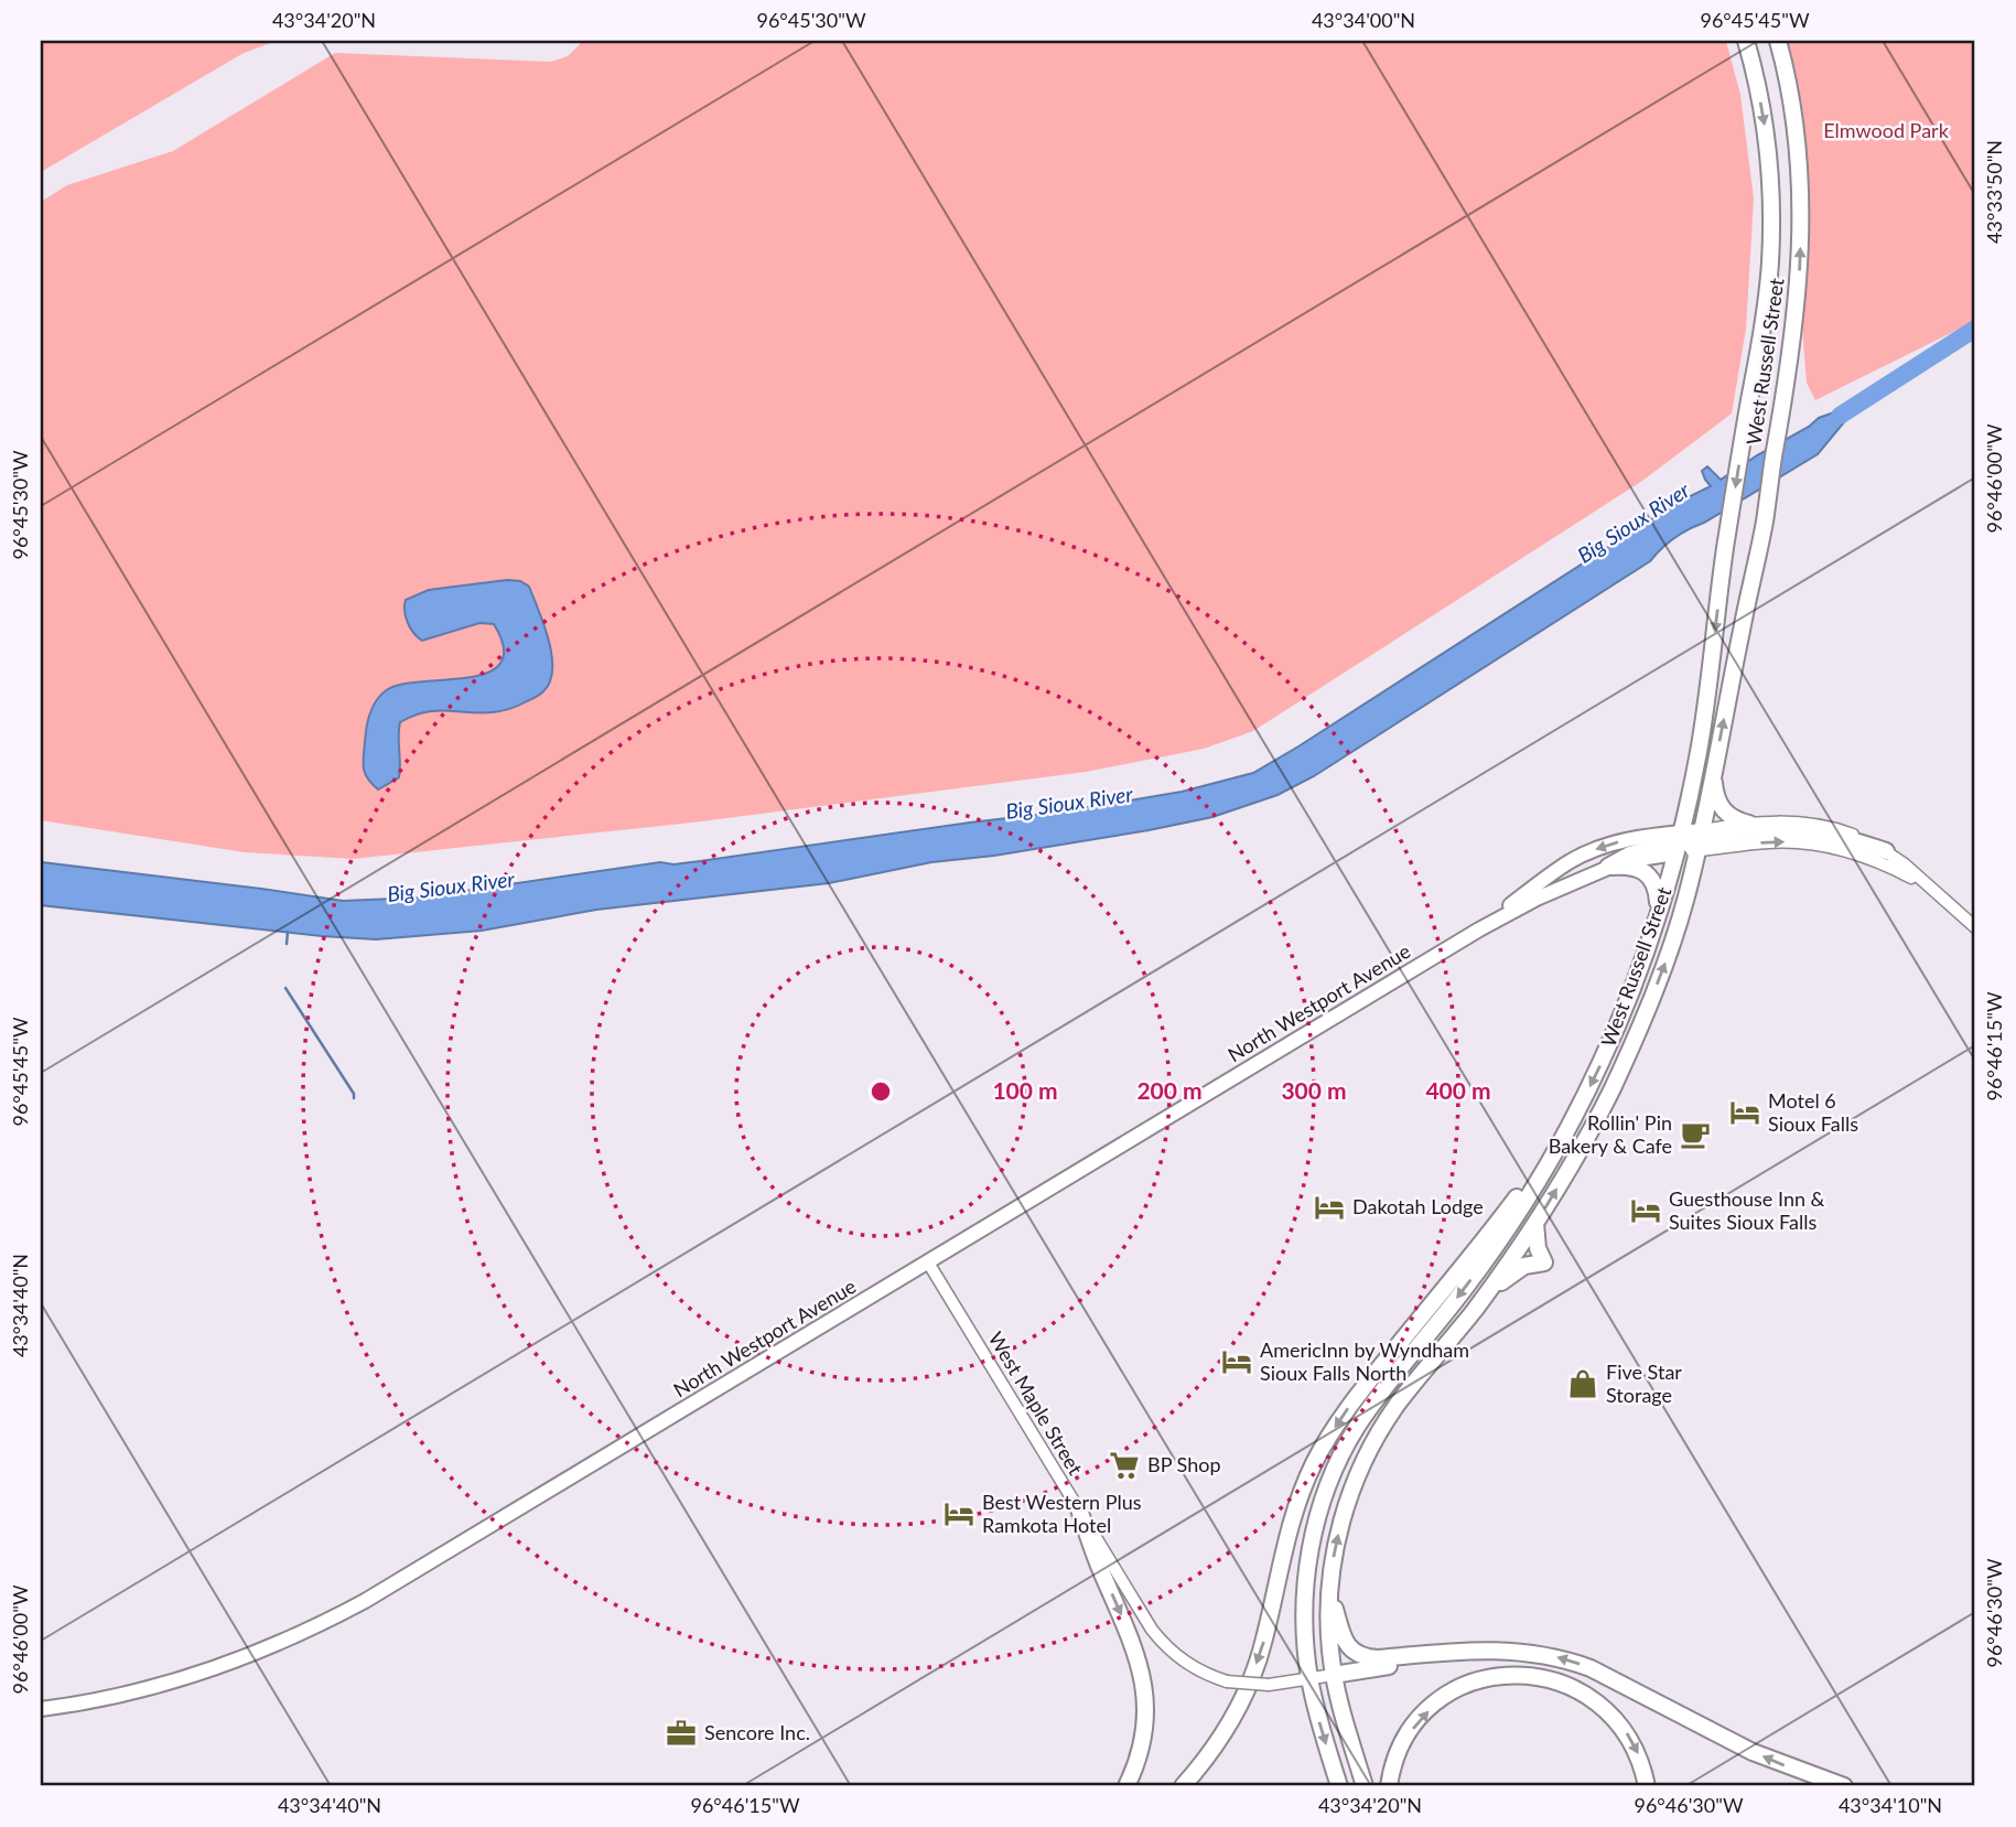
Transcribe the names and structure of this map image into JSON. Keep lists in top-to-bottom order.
{
  "streets": {
    "highway": ["West Russell Street"],
    "main road": ["North Westport Avenue"],
    "street": ["West Maple Street"]
  },
  "crossings": [
    ["West Russell Street", "North Westport Avenue"],
    ["West Russell Street", "West Maple Street"],
    ["North Westport Avenue", "West Maple Street"]
  ],
  "water": ["Big Sioux River"],
  "parks": ["Elmwood Park"],
  "places": {
    "hotel": [
      "Motel 6 Sioux Falls",
      "Dakotah Lodge",
      "Guesthouse Inn & Suites Sioux Falls",
      "AmericInn by Wyndham Sioux Falls North",
      "Best Western Plus Ramkota Hotel"
    ],
    "cafe": ["Rollin' Pin Bakery & Cafe"],
    "shop": ["Five Star Storage"],
    "supermarket": ["BP Shop"],
    "office": ["Sencore Inc."]
  },
  "coordinates": [
    "43°34'20\"N",
    "96°45'30\"W",
    "43°34'00\"N",
    "96°45'45\"W",
    "43°33'50\"N",
    "96°46'00\"W",
    "96°46'15\"W",
    "43°34'40\"N",
    "96°46'30\"W",
    "43°34'10\"N"
  ],
  "rings": [
    "100 m",
    "200 m",
    "300 m",
    "400 m"
  ]
}
